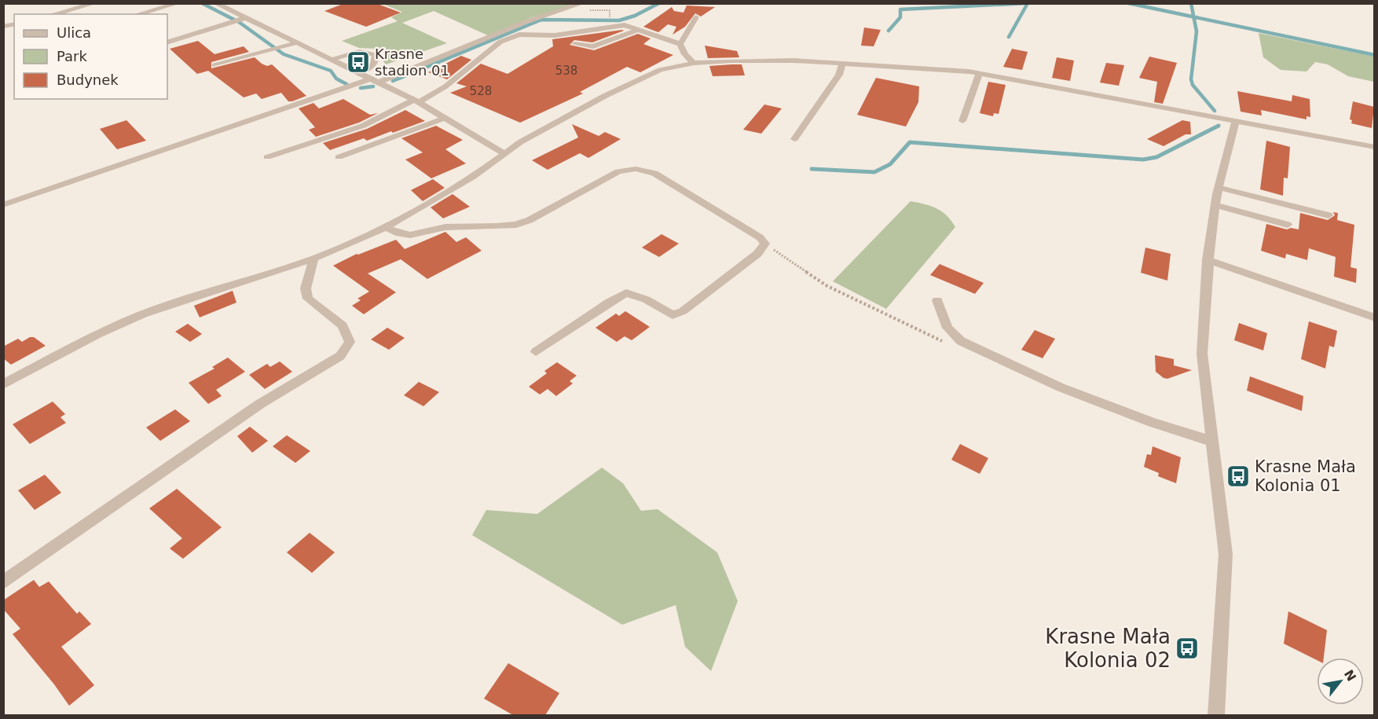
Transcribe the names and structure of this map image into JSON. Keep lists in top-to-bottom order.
{
  "places": {
    "bus stop": ["Krasne stadion 01", "Krasne Mała Kolonia 01", "Krasne Mała Kolonia 02"]
  },
  "house_numbers": ["538", "528"],
  "legend": ["Ulica", "Park", "Budynek"],
  "north": "top right"
}
